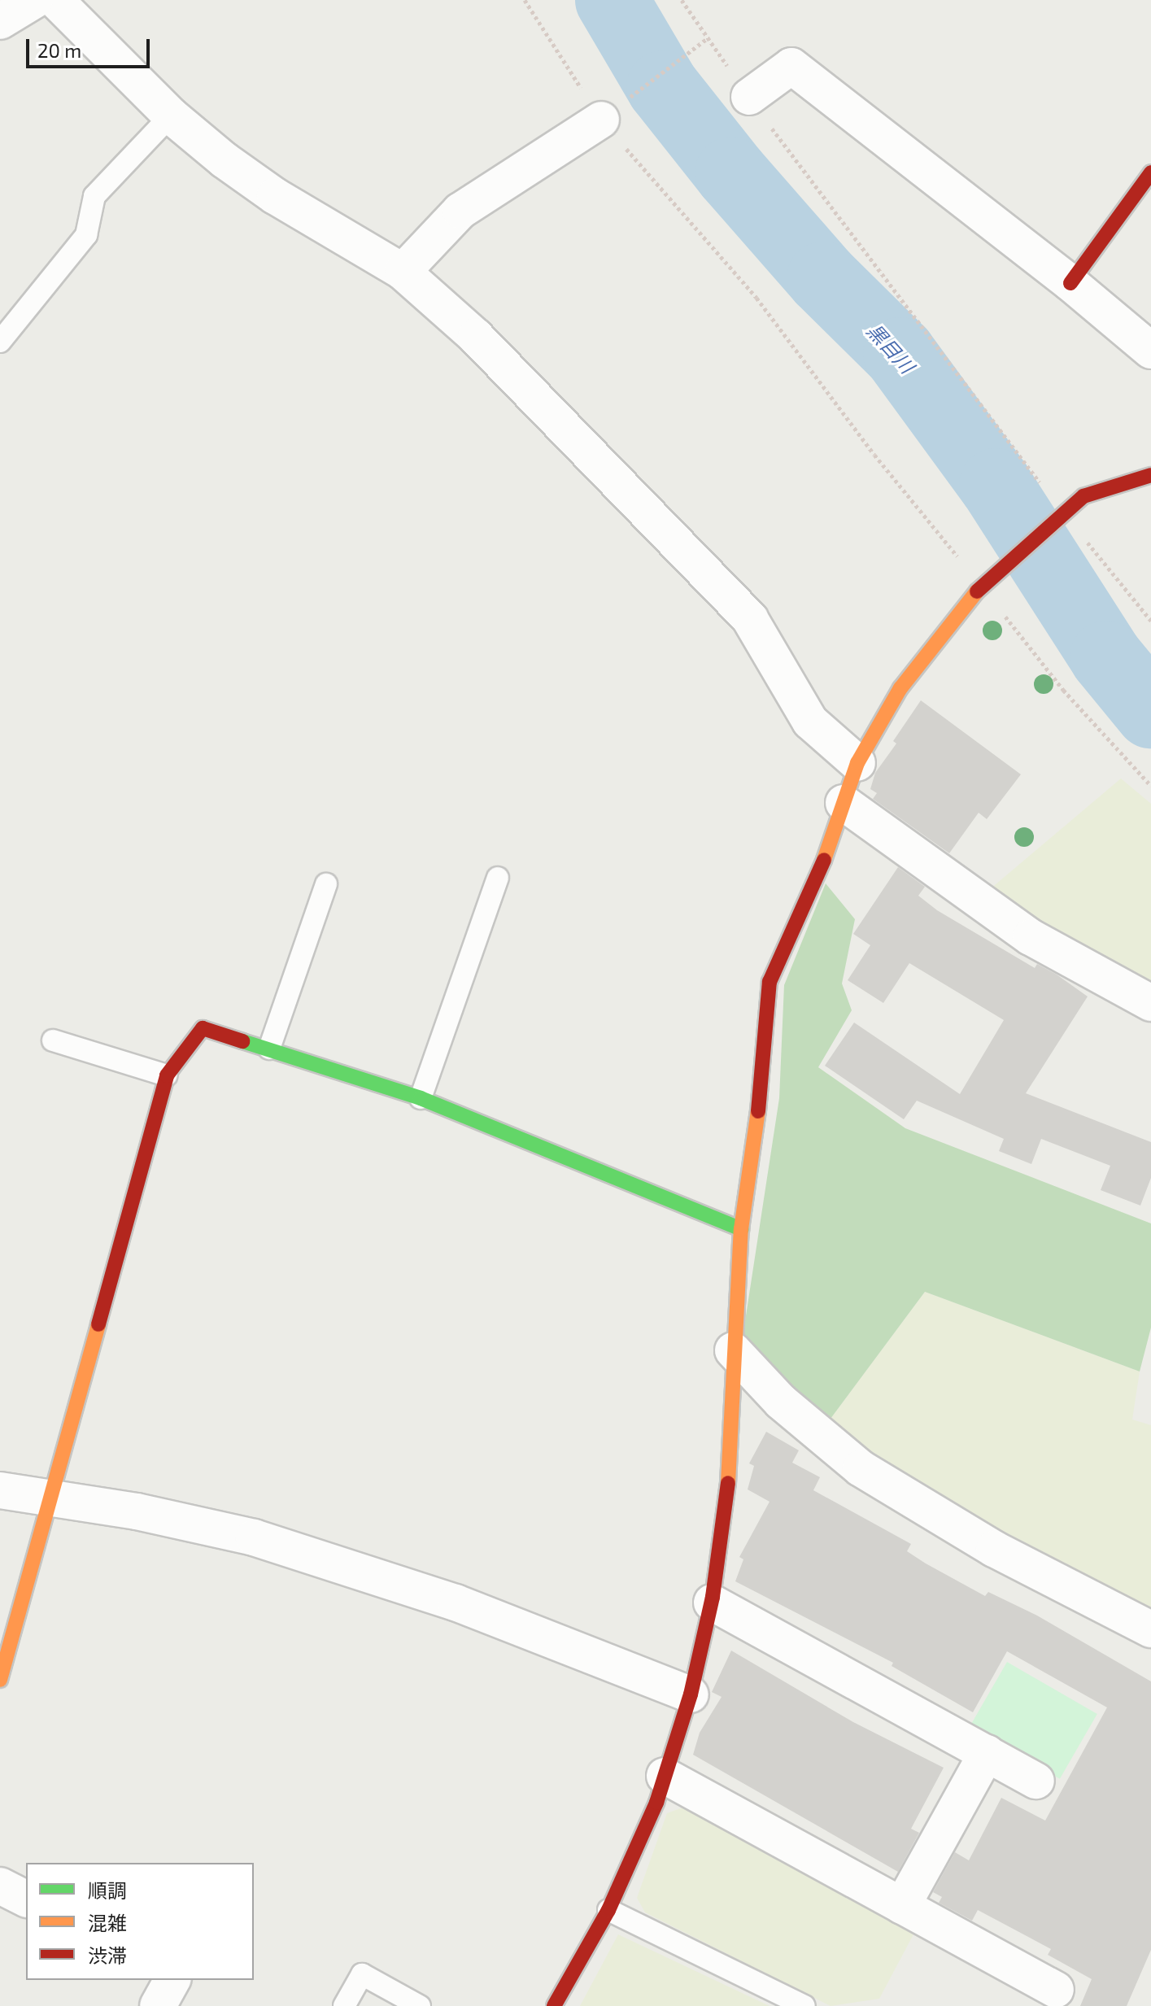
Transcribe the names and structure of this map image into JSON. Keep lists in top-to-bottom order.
{
  "water": ["黒目川"],
  "legend": ["順調", "混雑", "渋滞"],
  "scale_bar": "20 m"
}
